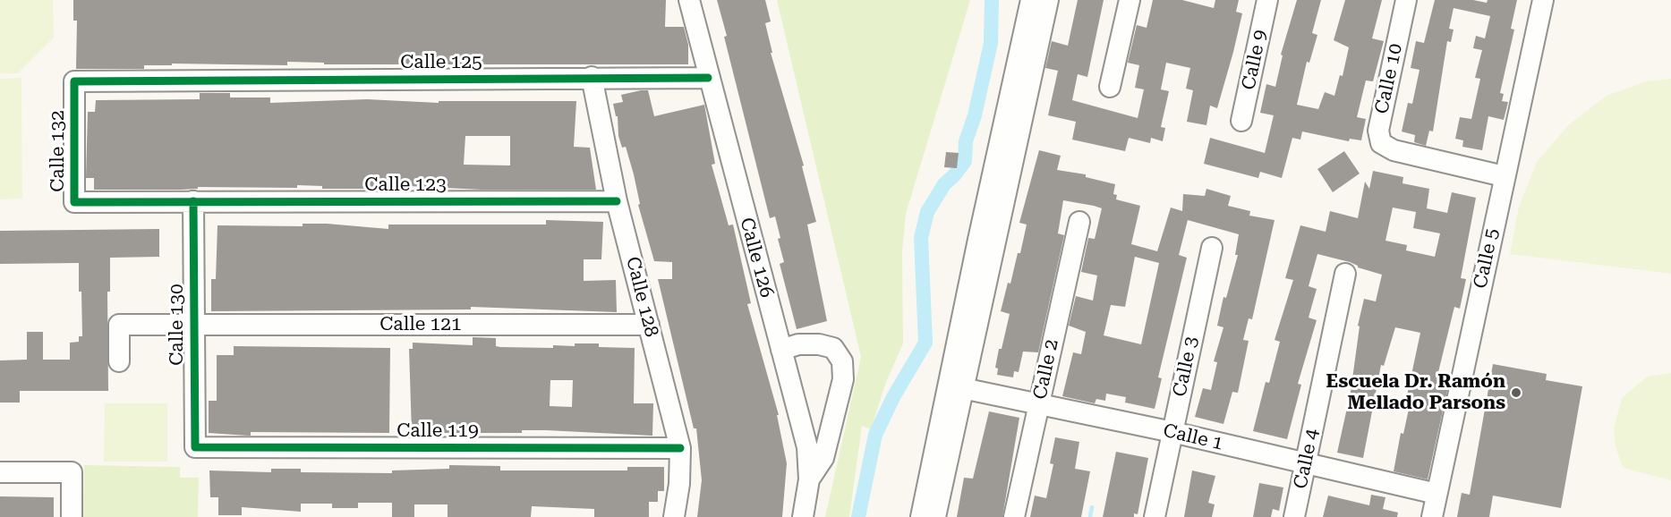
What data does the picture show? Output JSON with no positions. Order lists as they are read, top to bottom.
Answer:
{
  "streets": {
    "street": [
      "Calle 9",
      "Calle 125",
      "Calle 10",
      "Calle 132",
      "Calle 123",
      "Calle 126",
      "Calle 5",
      "Calle 128",
      "Calle 130",
      "Calle 121",
      "Calle 3",
      "Calle 2",
      "Calle 119",
      "Calle 1",
      "Calle 4"
    ]
  },
  "crossings": [
    ["Calle 125", "Calle 132"],
    ["Calle 125", "Calle 126"],
    ["Calle 125", "Calle 128"],
    ["Calle 10", "Calle 5"],
    ["Calle 132", "Calle 123"],
    ["Calle 132", "Calle 130"],
    ["Calle 123", "Calle 128"],
    ["Calle 123", "Calle 130"],
    ["Calle 5", "Calle 1"],
    ["Calle 128", "Calle 121"],
    ["Calle 128", "Calle 119"],
    ["Calle 130", "Calle 121"],
    ["Calle 130", "Calle 119"],
    ["Calle 3", "Calle 1"],
    ["Calle 2", "Calle 1"],
    ["Calle 1", "Calle 4"]
  ],
  "places": ["Escuela Dr. Ramón Mellado Parsons"]
}
